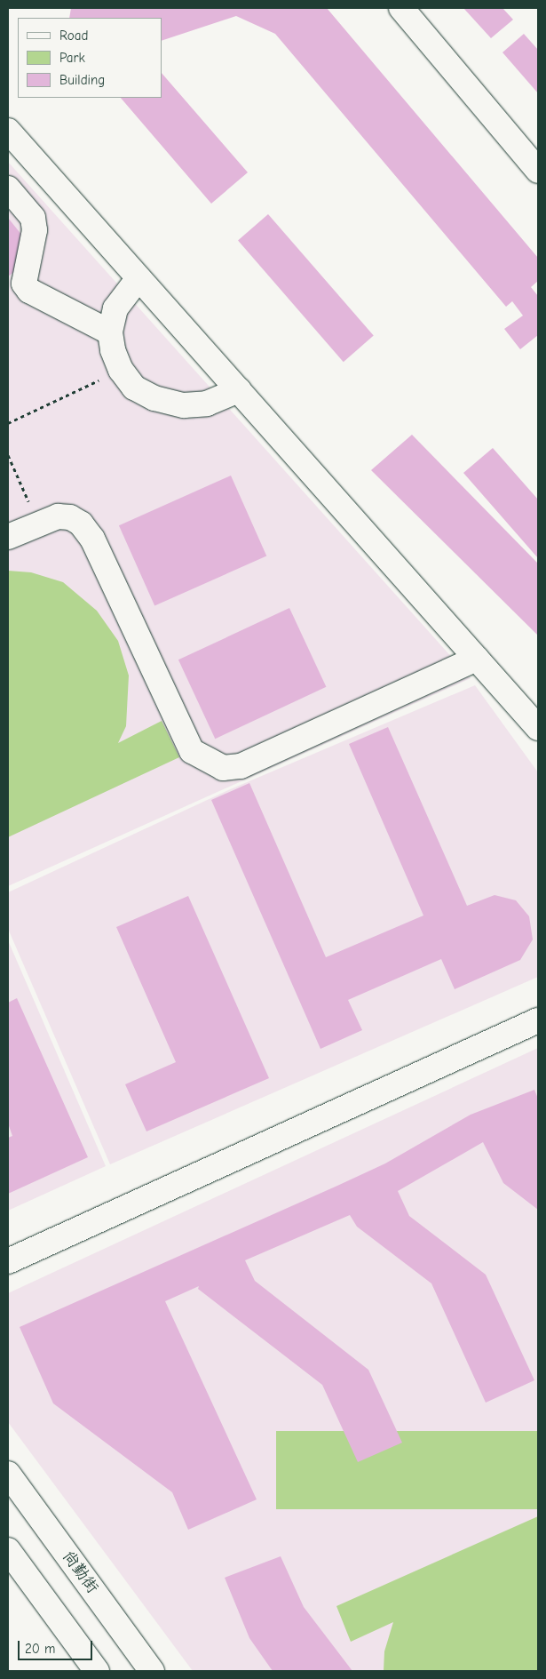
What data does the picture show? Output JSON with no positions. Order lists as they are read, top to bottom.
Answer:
{
  "streets": {
    "street": ["尚勤街"]
  },
  "legend": ["Road", "Park", "Building"],
  "scale_bar": "20 m"
}
